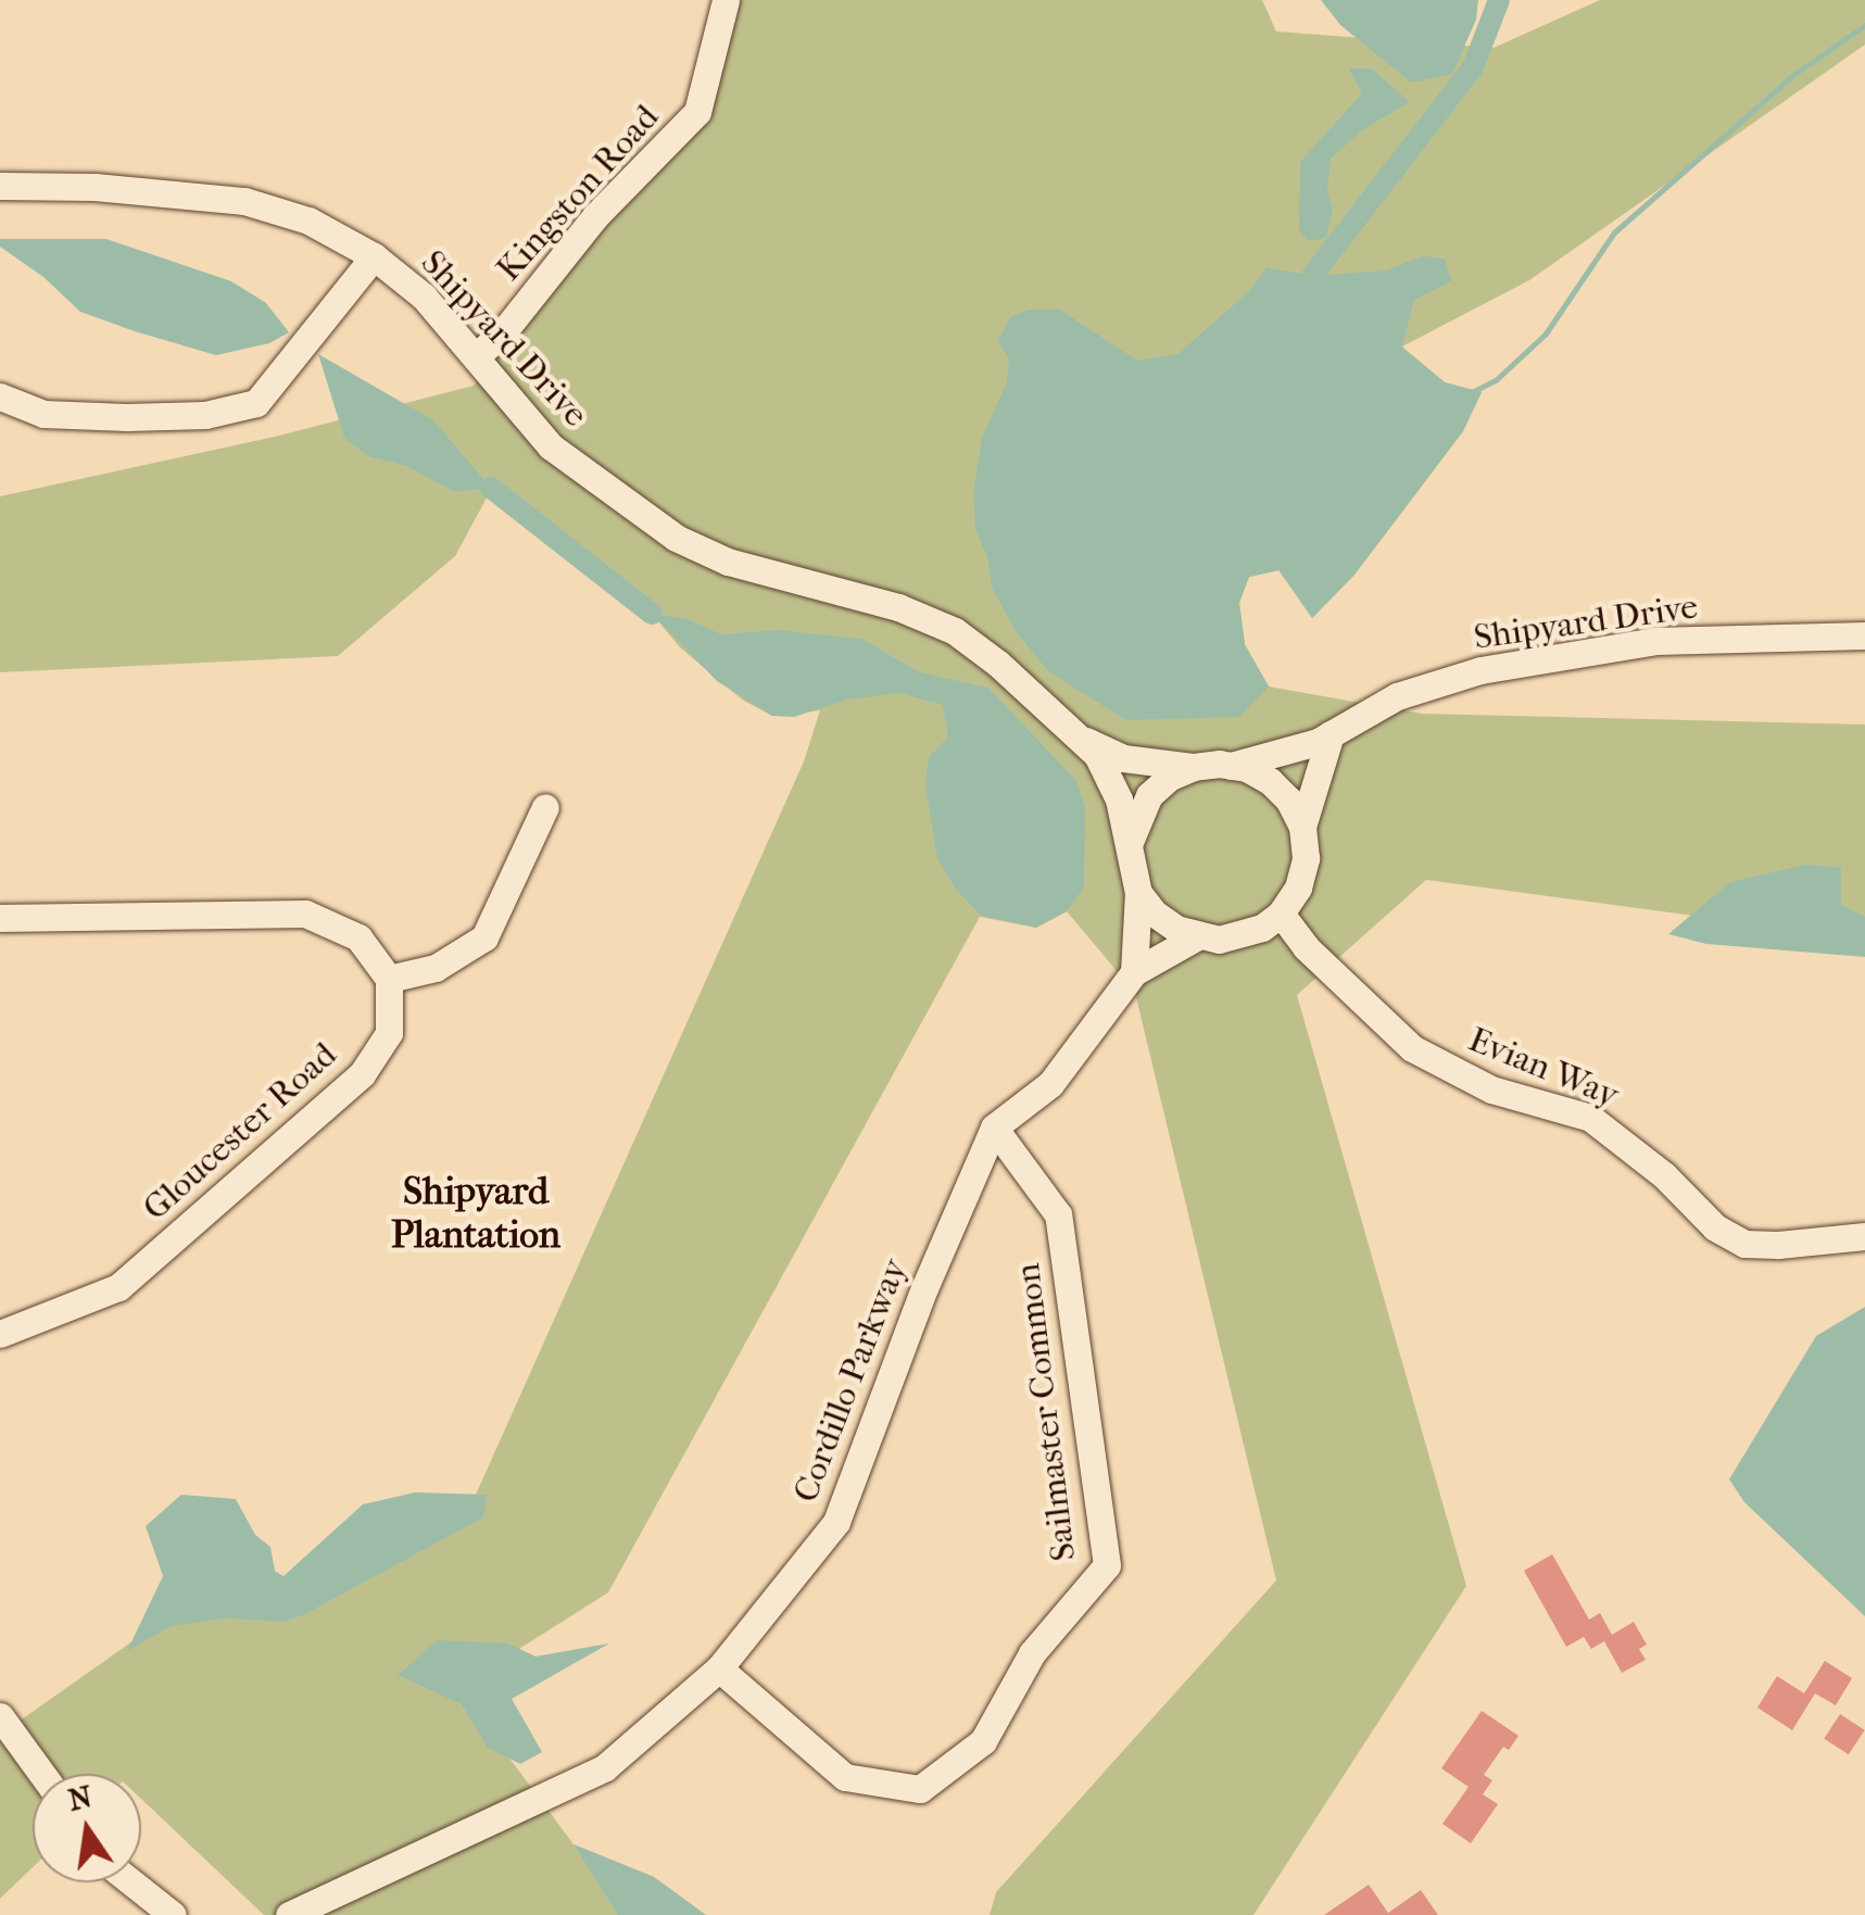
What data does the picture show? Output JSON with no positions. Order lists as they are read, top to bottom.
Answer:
{
  "streets": {
    "street": [
      "Kingston Road",
      "Shipyard Drive",
      "Evian Way",
      "Gloucester Road",
      "Cordillo Parkway",
      "Sailmaster Common"
    ]
  },
  "crossings": [
    ["Kingston Road", "Shipyard Drive"],
    ["Shipyard Drive", "Evian Way"],
    ["Shipyard Drive", "Cordillo Parkway"],
    ["Evian Way", "Cordillo Parkway"],
    ["Cordillo Parkway", "Sailmaster Common"]
  ],
  "districts": ["Shipyard Plantation"],
  "north": "top"
}
